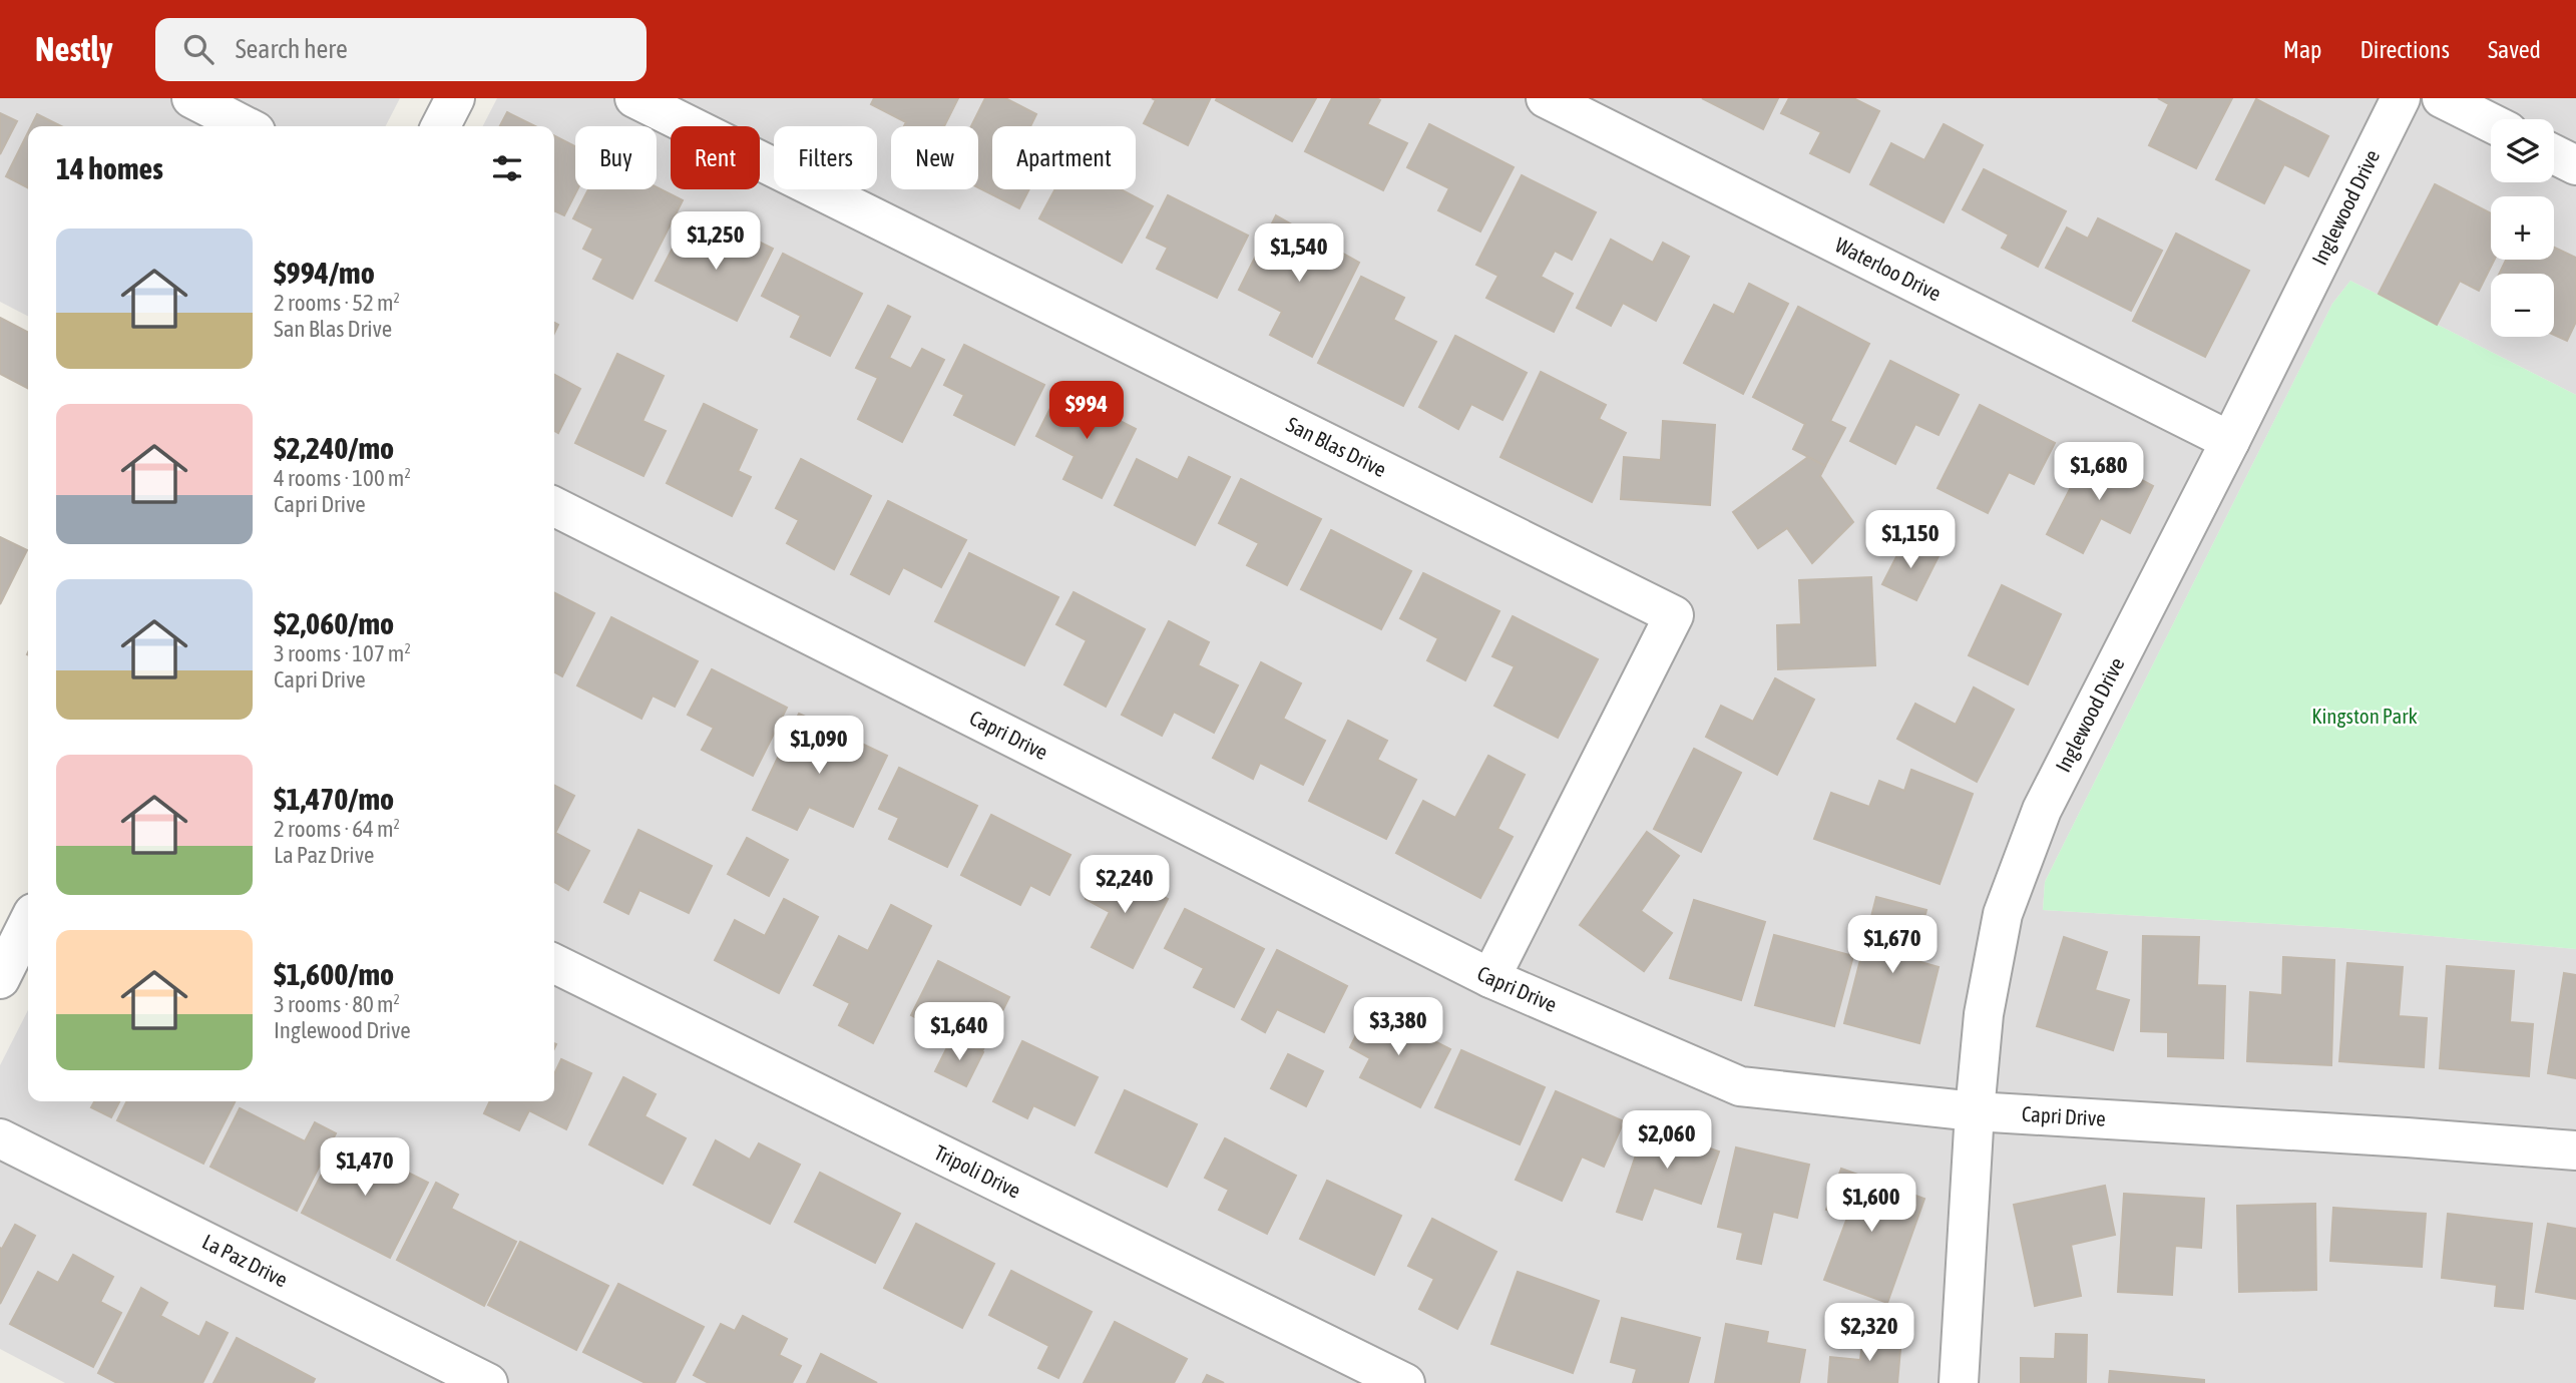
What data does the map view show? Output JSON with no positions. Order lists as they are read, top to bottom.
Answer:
{
  "streets": {
    "street": [
      "Inglewood Drive",
      "Waterloo Drive",
      "San Blas Drive",
      "Capri Drive",
      "Tripoli Drive",
      "La Paz Drive"
    ]
  },
  "crossings": [
    ["Inglewood Drive", "Waterloo Drive"],
    ["Inglewood Drive", "Capri Drive"],
    ["San Blas Drive", "Capri Drive"]
  ],
  "parks": ["Kingston Park"],
  "page": {
    "header": "Nestly",
    "search": "Search here",
    "nav": ["Map", "Directions", "Saved"],
    "map_buttons": ["+", "−"],
    "chip": [
      "Buy",
      "Rent",
      "Filters",
      "New",
      "Apartment"
    ],
    "heading": "14 homes",
    "list": [
      {
        "name": "$994/mo",
        "note": "2 rooms · 52 m² · San Blas Drive"
      },
      {
        "name": "$2,240/mo",
        "note": "4 rooms · 100 m² · Capri Drive"
      },
      {
        "name": "$2,060/mo",
        "note": "3 rooms · 107 m² · Capri Drive"
      },
      {
        "name": "$1,470/mo",
        "note": "2 rooms · 64 m² · La Paz Drive"
      },
      {
        "name": "$1,600/mo",
        "note": "3 rooms · 80 m² · Inglewood Drive"
      }
    ],
    "price": [
      "$1,250",
      "$1,540",
      "$994",
      "$1,680",
      "$1,150",
      "$1,090",
      "$2,240",
      "$1,670",
      "$3,380",
      "$1,640",
      "$2,060",
      "$1,470",
      "$1,600",
      "$2,320"
    ]
  }
}
